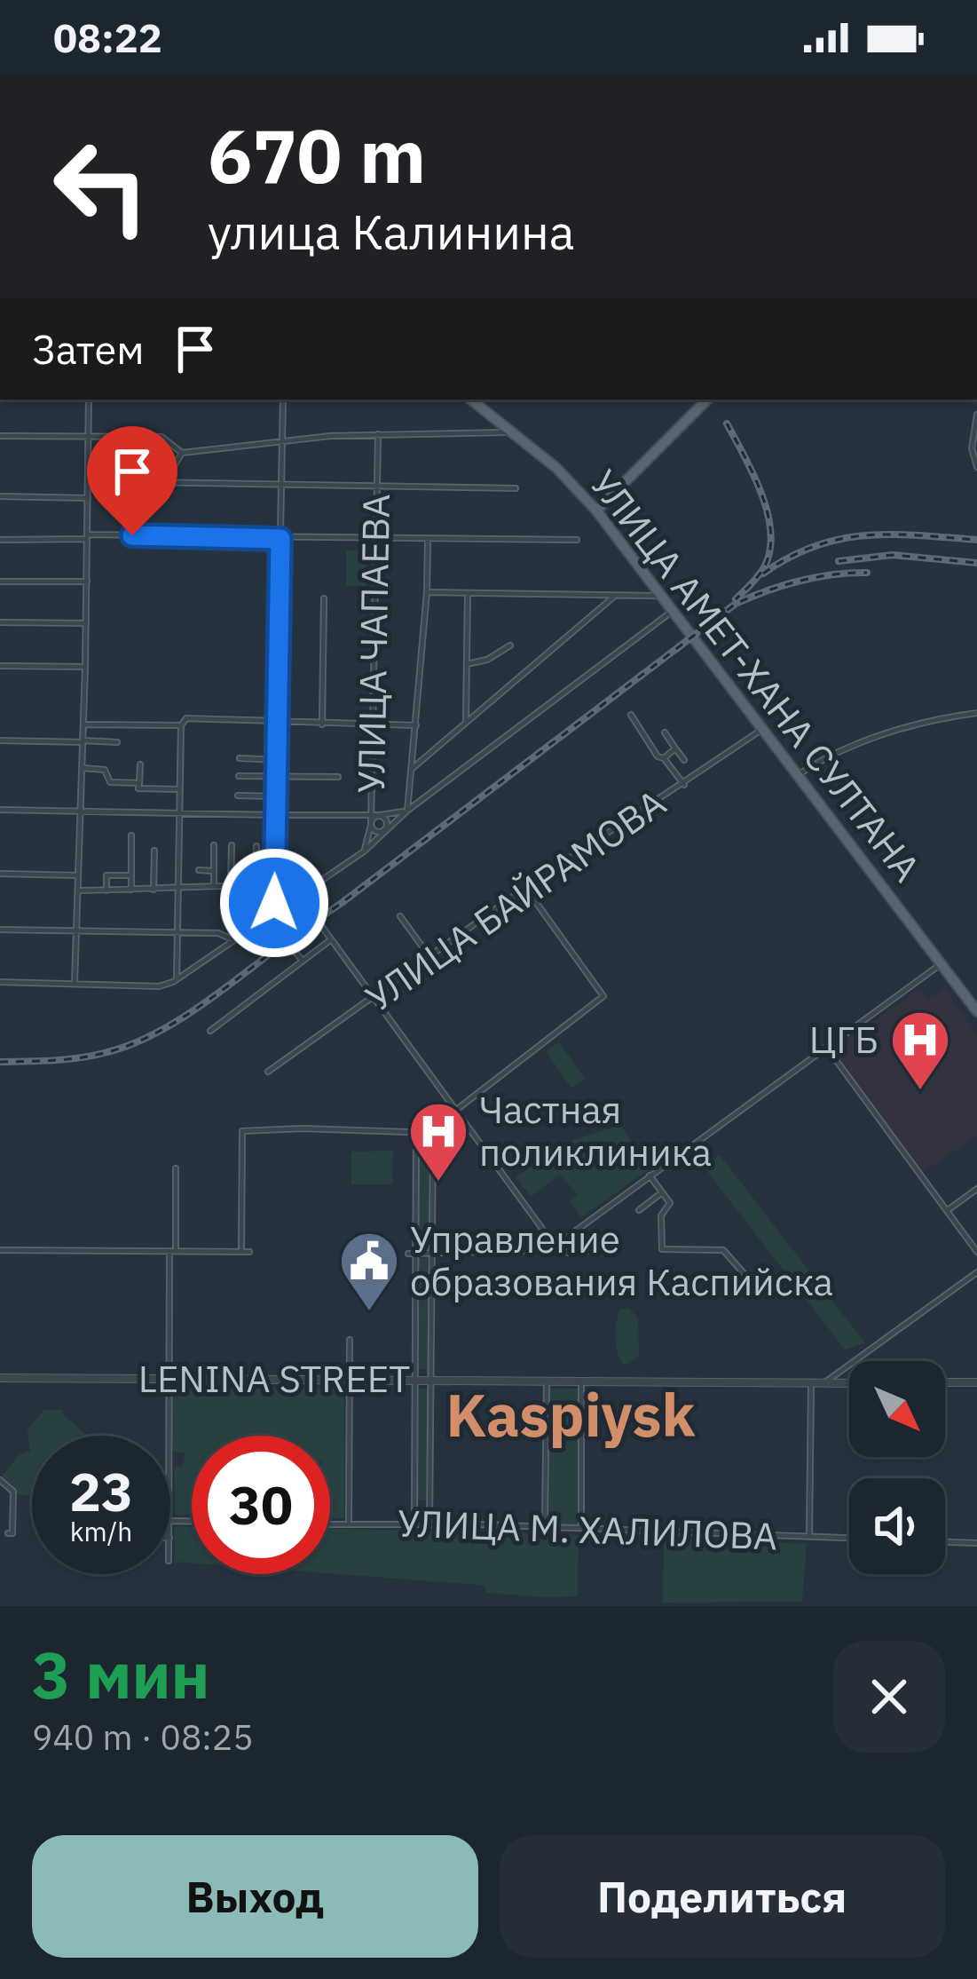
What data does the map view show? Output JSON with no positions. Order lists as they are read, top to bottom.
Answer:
{
  "streets": {
    "main road": ["УЛИЦА АМЕТ-ХАНА СУЛТАНА"],
    "street": [
      "УЛИЦА ЧАПАЕВА",
      "УЛИЦА БАЙРАМОВА",
      "LENINA STREET",
      "УЛИЦА М. ХАЛИЛОВА"
    ]
  },
  "crossings": [
    ["УЛИЦА АМЕТ-ХАНА СУЛТАНА", "УЛИЦА БАЙРАМОВА"]
  ],
  "districts": ["Kaspiysk"],
  "places": {
    "hospital": ["ЦГБ", "Частная поликлиника"],
    "public building": ["Управление образования Каспийска"]
  },
  "north": "bottom right",
  "page": {
    "status": "08:22",
    "turn": ["670 m", "улица Калинина"],
    "then": "Затем",
    "speed": "23 km/h",
    "limit": "30",
    "heading": ["3 мин", "940 m · 08:25"],
    "buttons": ["Выход", "Поделиться"]
  }
}
